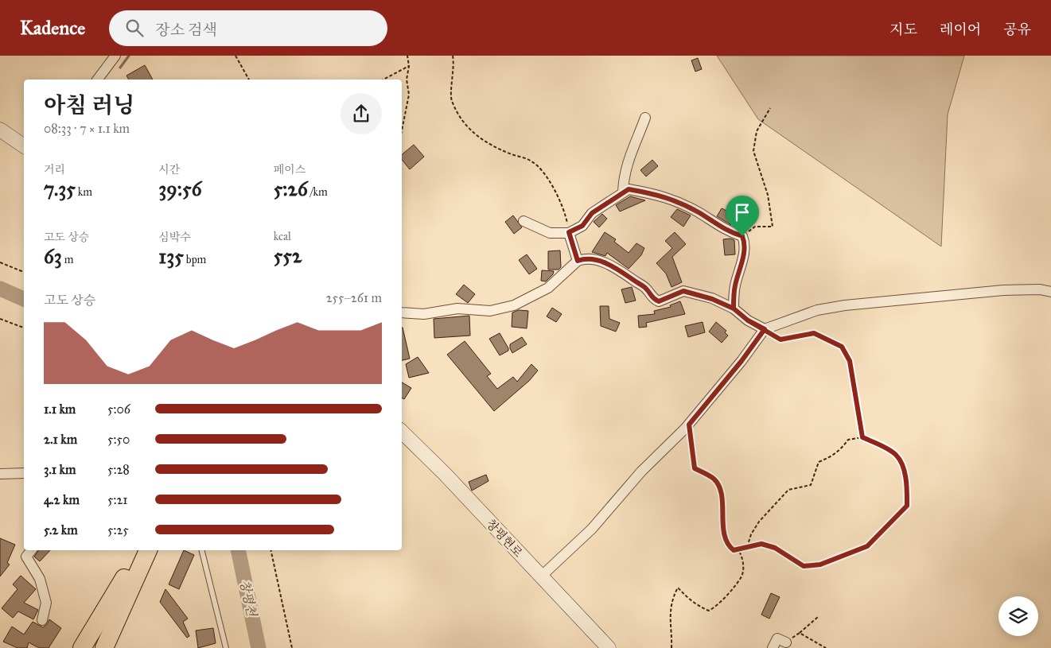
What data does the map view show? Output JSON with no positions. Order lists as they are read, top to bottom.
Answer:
{
  "streets": {
    "main road": ["창평현로"]
  },
  "water": ["창평천"],
  "page": {
    "header": "Kadence",
    "search": "장소 검색",
    "nav": ["지도", "레이어", "공유"],
    "heading": ["아침 러닝", "08:33 · 7 × 1.1 km"],
    "stats": [
      ["거리", "7.35 km"],
      ["시간", "39:56"],
      ["페이스", "5:26 /km"],
      ["고도 상승", "63 m"],
      ["심박수", "135 bpm"],
      ["kcal", "552"]
    ],
    "chart": ["고도 상승", "255–261 m"],
    "list": [
      {
        "name": "1.1 km",
        "note": "5:06"
      },
      {
        "name": "2.1 km",
        "note": "5:50"
      },
      {
        "name": "3.1 km",
        "note": "5:28"
      },
      {
        "name": "4.2 km",
        "note": "5:21"
      },
      {
        "name": "5.2 km",
        "note": "5:25"
      }
    ]
  }
}
